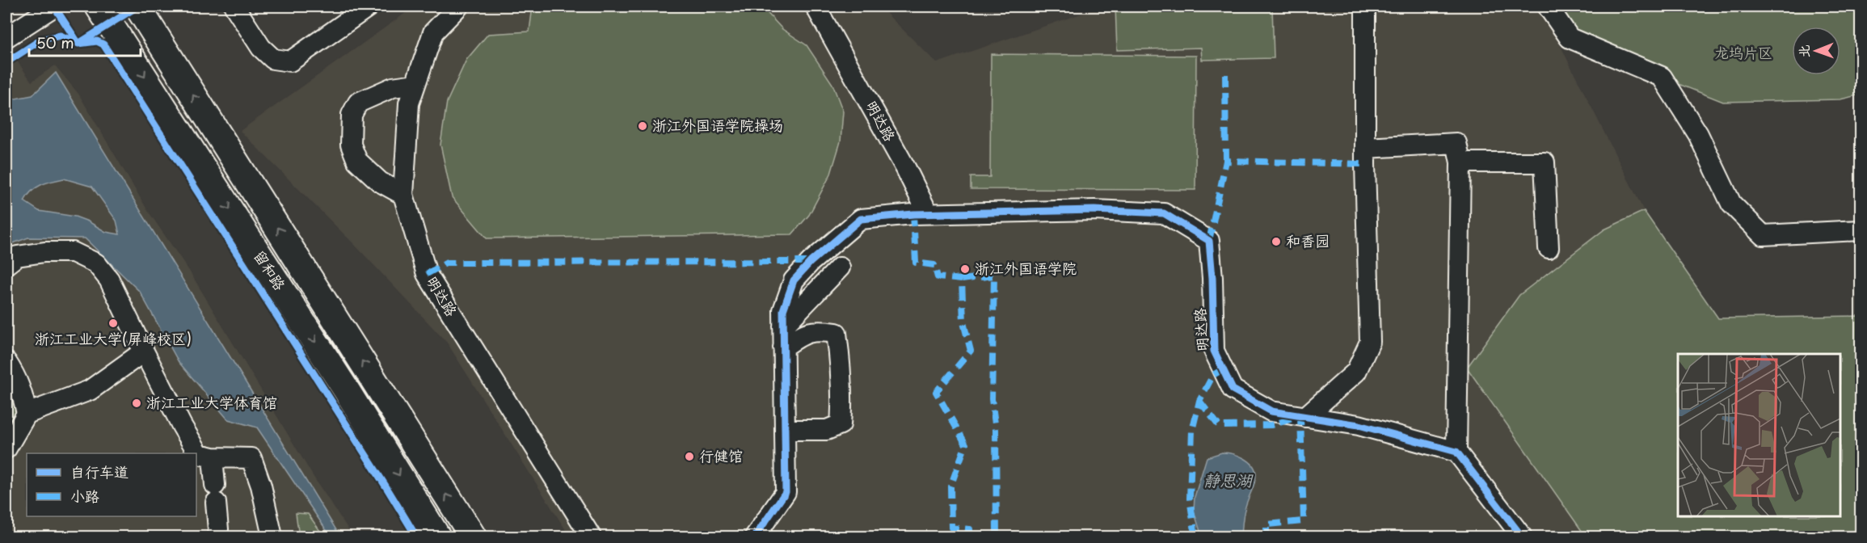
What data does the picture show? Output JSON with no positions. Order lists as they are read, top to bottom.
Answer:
{
  "streets": {
    "main road": ["留和路"],
    "street": ["明达路"]
  },
  "water": ["静思湖"],
  "parks": ["龙坞片区"],
  "places": [
    "浙江外国语学院操场",
    "和香园",
    "浙江外国语学院",
    "浙江工业大学(屏峰校区)",
    "浙江工业大学体育馆",
    "行健馆"
  ],
  "legend": ["自行车道", "小路"],
  "scale_bar": "50 m",
  "north": "left"
}
